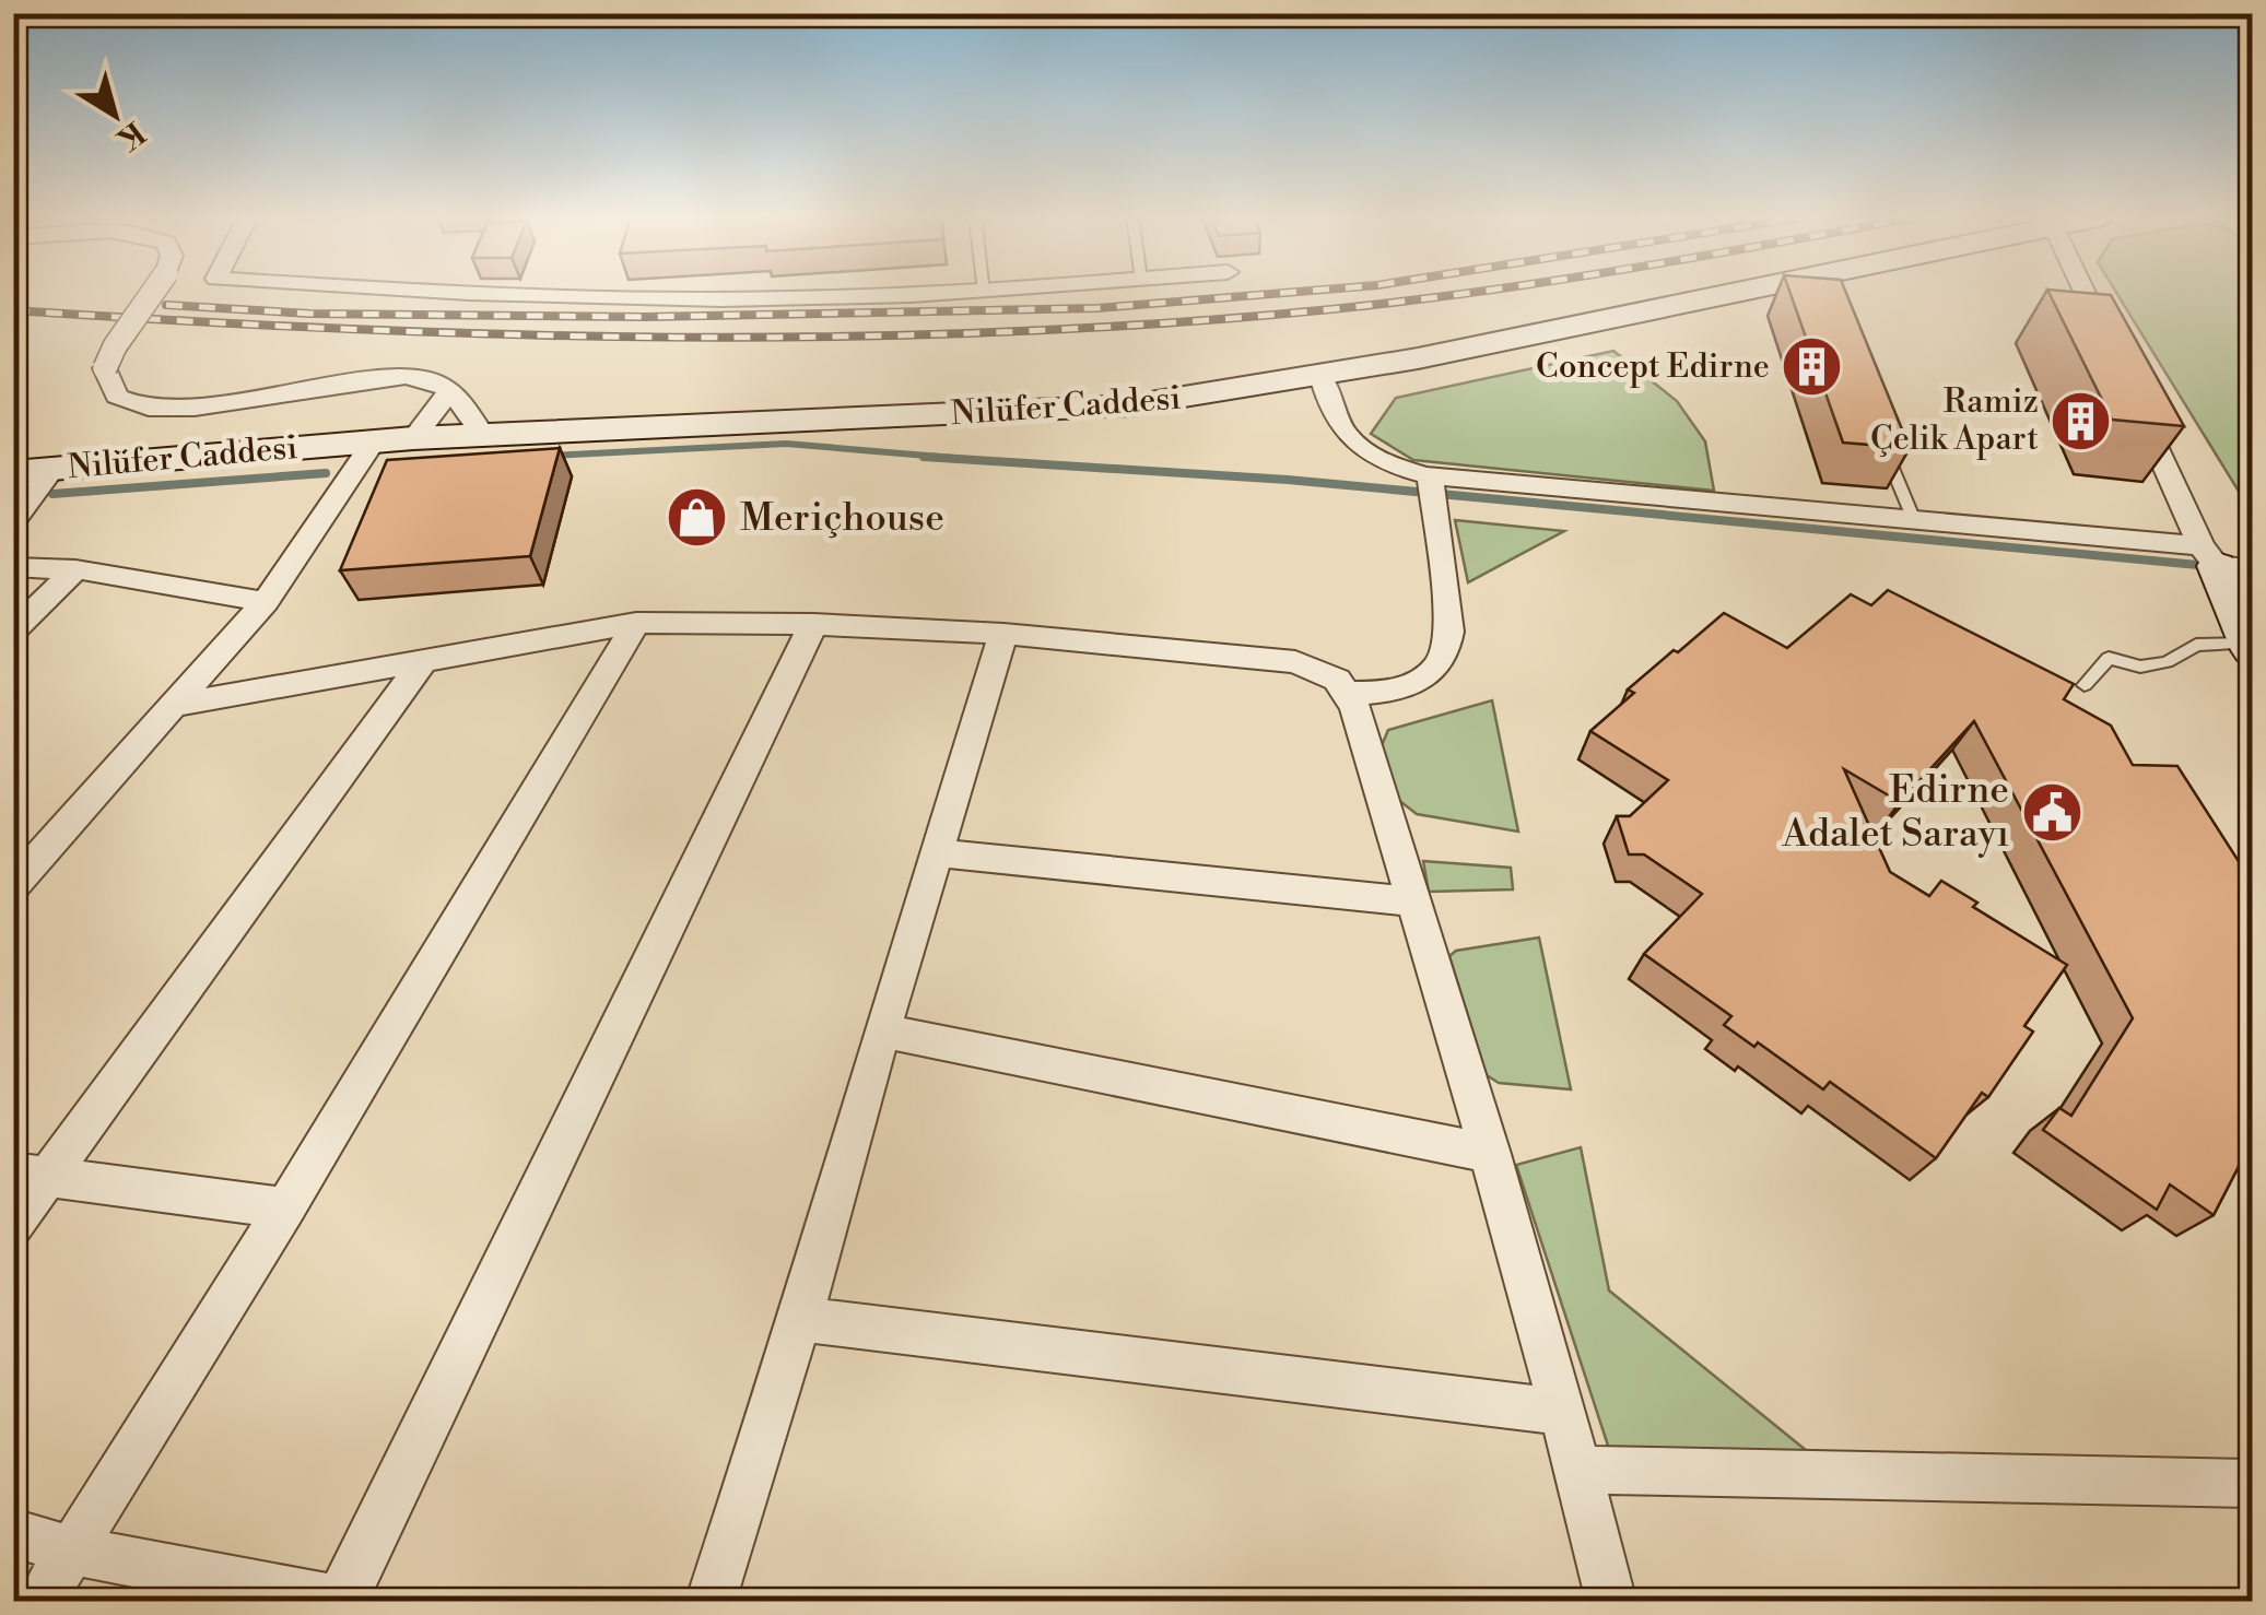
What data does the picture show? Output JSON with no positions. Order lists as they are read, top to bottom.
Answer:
{
  "streets": {
    "main road": ["Nilüfer Caddesi"]
  },
  "places": {
    "building": ["Concept Edirne", "Ramiz Çelik Apart"],
    "shop": ["Meriçhouse"],
    "public building": ["Edirne Adalet Sarayı"]
  },
  "north": "bottom right"
}
